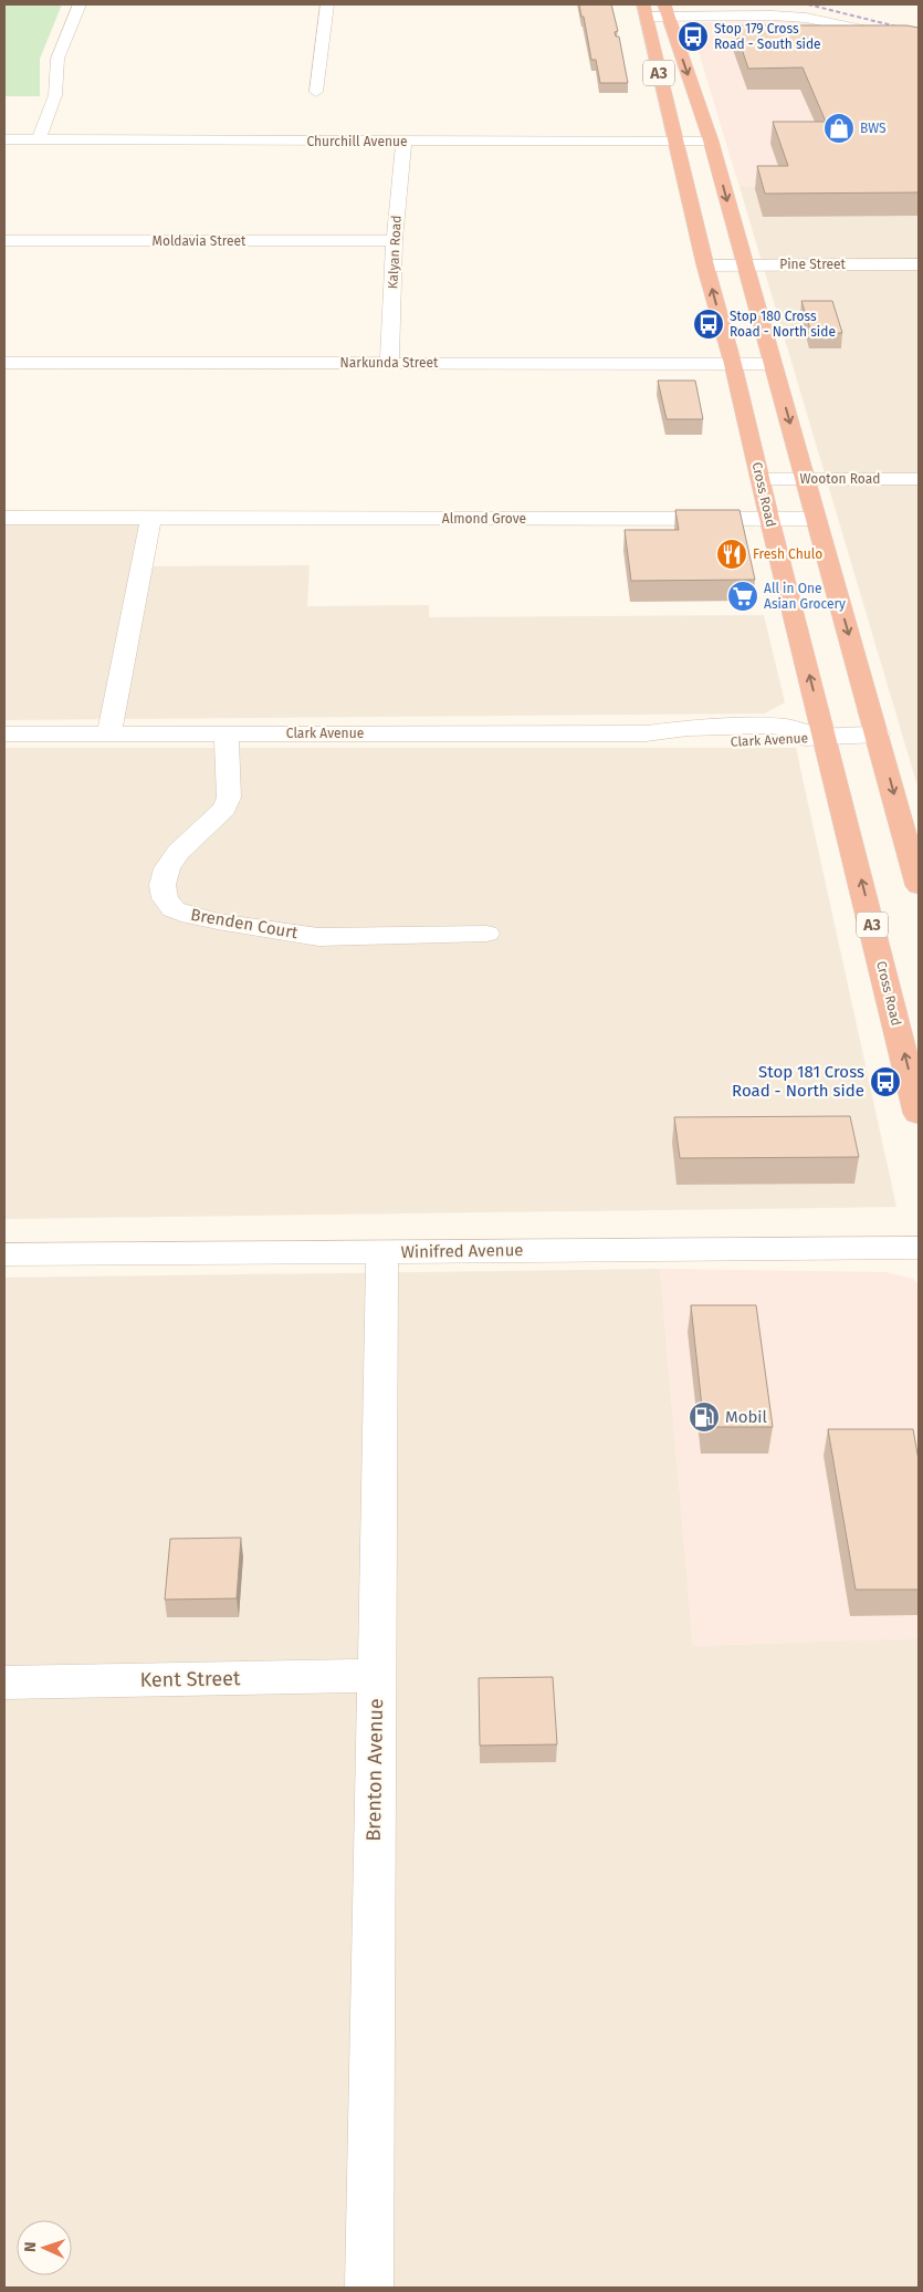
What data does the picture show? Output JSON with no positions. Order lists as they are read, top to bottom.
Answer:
{
  "streets": {
    "highway": ["A3", "Cross Road"],
    "street": [
      "Churchill Avenue",
      "Moldavia Street",
      "Kalyan Road",
      "Pine Street",
      "Narkunda Street",
      "Wooton Road",
      "Almond Grove",
      "Clark Avenue",
      "Brenden Court",
      "Winifred Avenue",
      "Kent Street",
      "Brenton Avenue"
    ]
  },
  "crossings": [
    ["A3", "Churchill Avenue"],
    ["A3", "Pine Street"],
    ["A3", "Narkunda Street"],
    ["A3", "Wooton Road"],
    ["A3", "Almond Grove"],
    ["A3", "Clark Avenue"],
    ["Churchill Avenue", "Kalyan Road"],
    ["Churchill Avenue", "Cross Road"],
    ["Moldavia Street", "Kalyan Road"],
    ["Kalyan Road", "Narkunda Street"],
    ["Pine Street", "Cross Road"],
    ["Narkunda Street", "Cross Road"],
    ["Wooton Road", "Cross Road"],
    ["Cross Road", "Almond Grove"],
    ["Cross Road", "Clark Avenue"],
    ["Clark Avenue", "Brenden Court"],
    ["Winifred Avenue", "Brenton Avenue"],
    ["Kent Street", "Brenton Avenue"]
  ],
  "places": {
    "bus stop": ["Stop 179 Cross Road - South side", "Stop 180 Cross Road - North side", "Stop 181 Cross Road - North side"],
    "shop": ["BWS"],
    "restaurant": ["Fresh Chulo"],
    "supermarket": ["All in One Asian Grocery"],
    "fuel station": ["Mobil"]
  },
  "north": "left"
}
